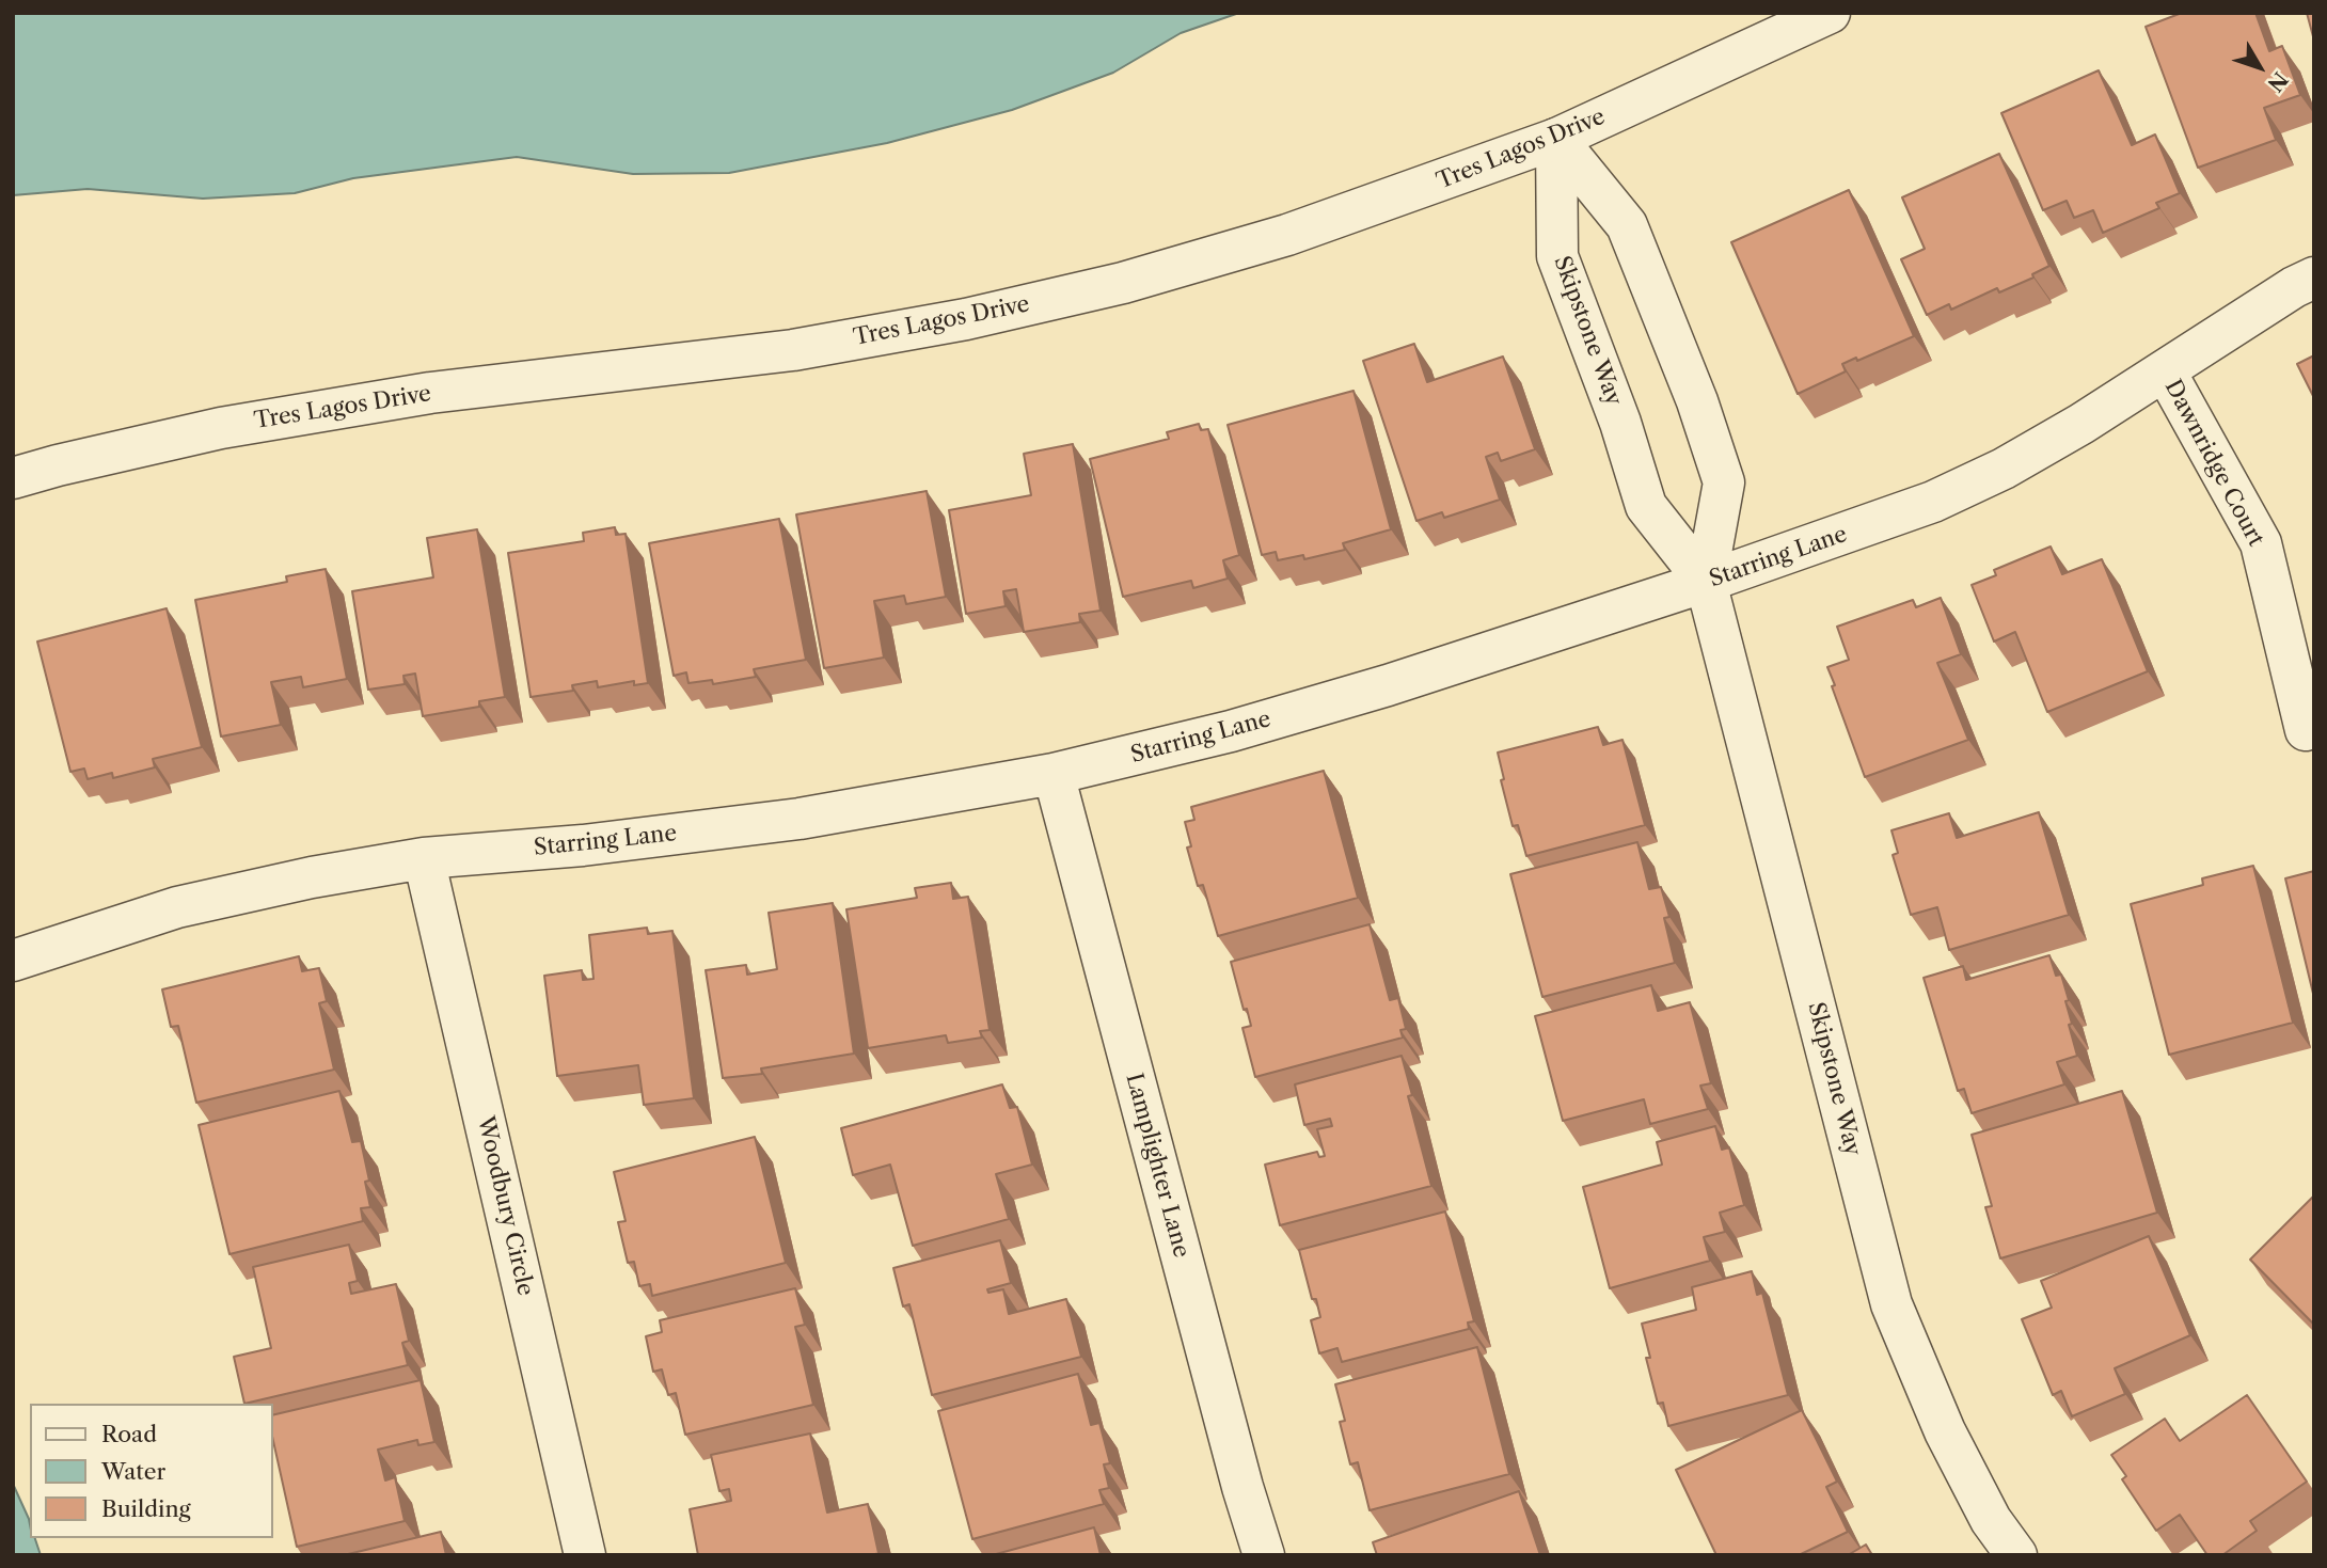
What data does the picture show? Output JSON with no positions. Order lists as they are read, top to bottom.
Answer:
{
  "streets": {
    "street": [
      "Tres Lagos Drive",
      "Skipstone Way",
      "Dawnridge Court",
      "Starring Lane",
      "Lamplighter Lane",
      "Woodbury Circle"
    ]
  },
  "crossings": [
    ["Tres Lagos Drive", "Skipstone Way"],
    ["Skipstone Way", "Starring Lane"],
    ["Dawnridge Court", "Starring Lane"],
    ["Starring Lane", "Lamplighter Lane"],
    ["Starring Lane", "Woodbury Circle"]
  ],
  "legend": ["Road", "Water", "Building"],
  "north": "bottom right"
}
